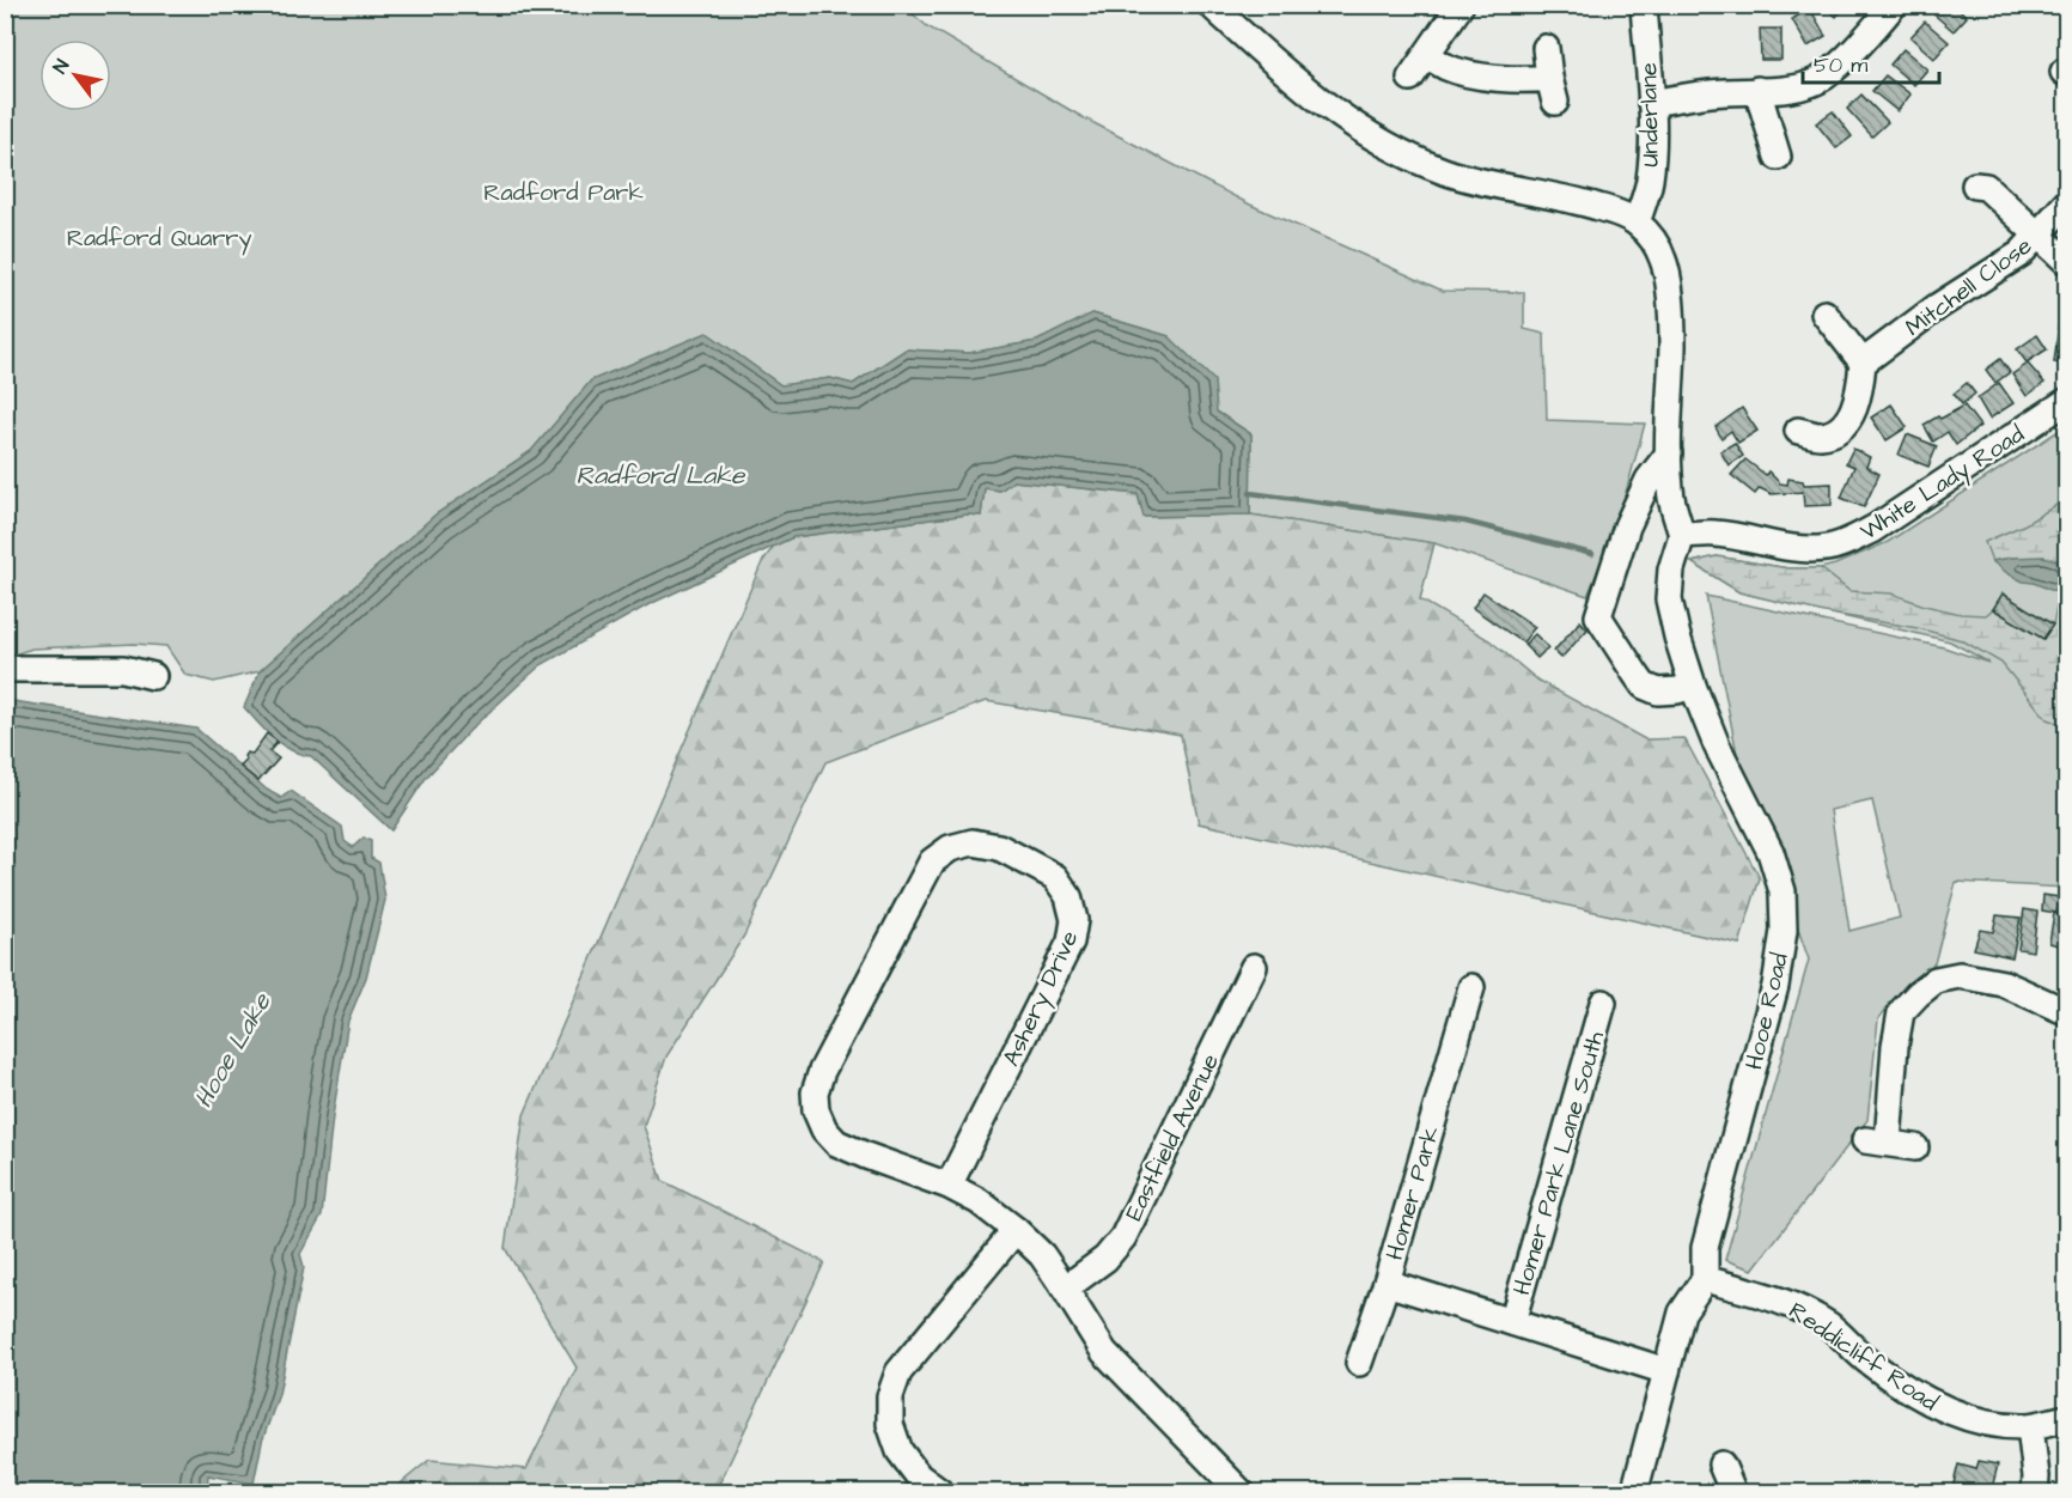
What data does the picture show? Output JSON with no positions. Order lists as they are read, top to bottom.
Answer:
{
  "streets": {
    "street": [
      "Underlane",
      "Mitchell Close",
      "White Lady Road",
      "Ashery Drive",
      "Hooe Road",
      "Eastfield Avenue",
      "Homer Park Lane South",
      "Homer Park",
      "Reddicliff Road"
    ]
  },
  "crossings": [
    ["White Lady Road", "Hooe Road"],
    ["Ashery Drive", "Eastfield Avenue"],
    ["Hooe Road", "Reddicliff Road"],
    ["Homer Park Lane South", "Homer Park"]
  ],
  "water": ["Radford Lake", "Hooe Lake"],
  "parks": ["Radford Park", "Radford Quarry"],
  "scale_bar": "50 m",
  "north": "top left"
}
